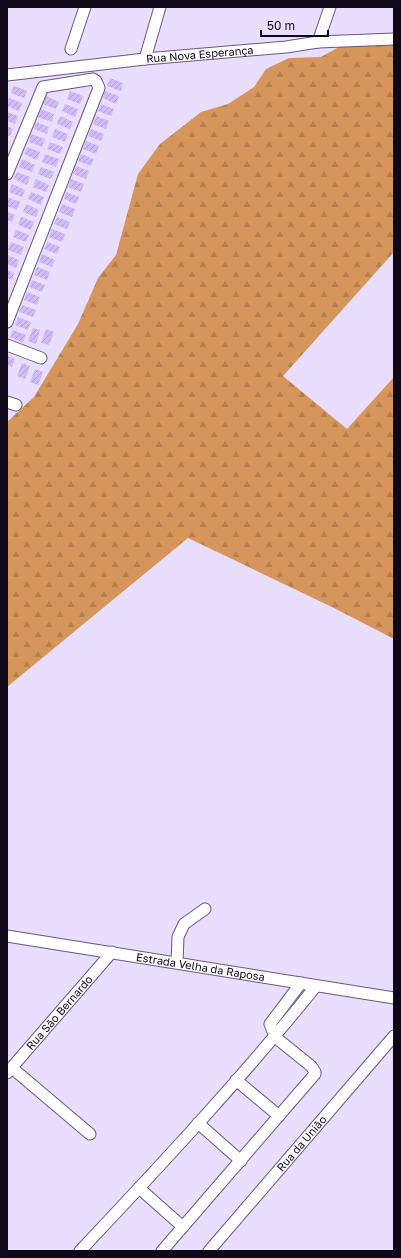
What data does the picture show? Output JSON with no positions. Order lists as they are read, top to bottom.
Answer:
{
  "streets": {
    "street": [
      "Rua Nova Esperança",
      "Estrada Velha da Raposa",
      "Rua São Bernardo",
      "Rua da União"
    ]
  },
  "crossings": [
    ["Estrada Velha da Raposa", "Rua São Bernardo"]
  ],
  "scale_bar": "50 m"
}
